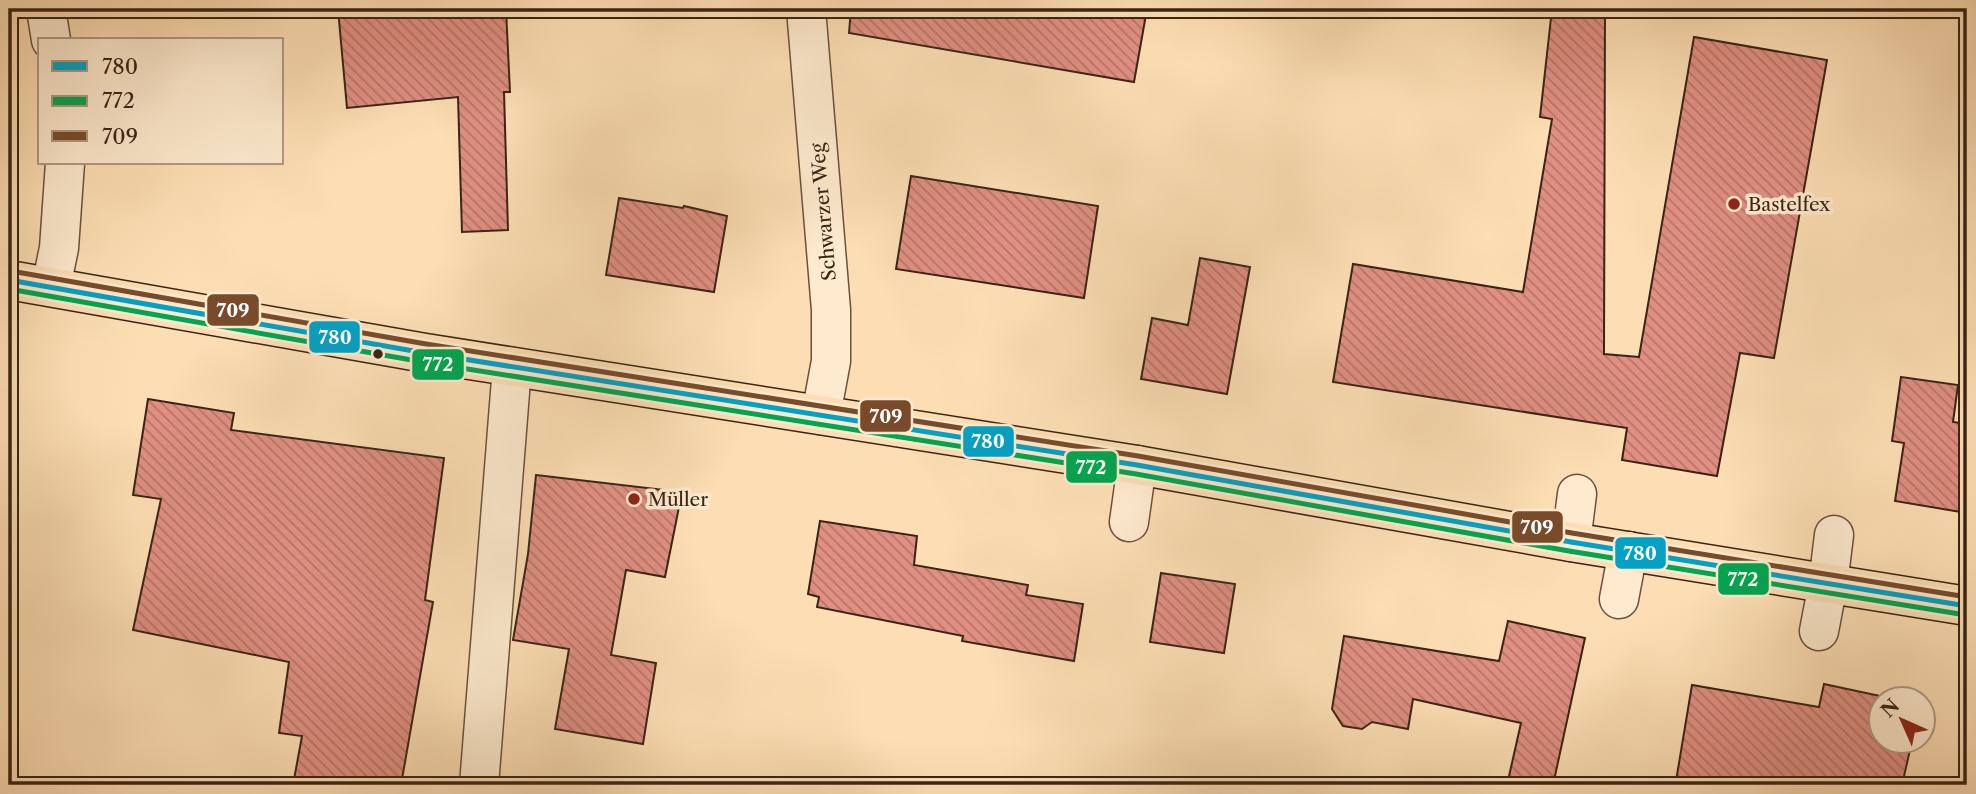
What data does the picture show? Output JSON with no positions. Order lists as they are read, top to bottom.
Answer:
{
  "streets": {
    "street": ["Schwarzer Weg"]
  },
  "places": ["Bastelfex", "Müller"],
  "lines": ["transit line 709", "transit line 780", "transit line 772"],
  "legend": ["780", "772", "709"],
  "north": "top left"
}
